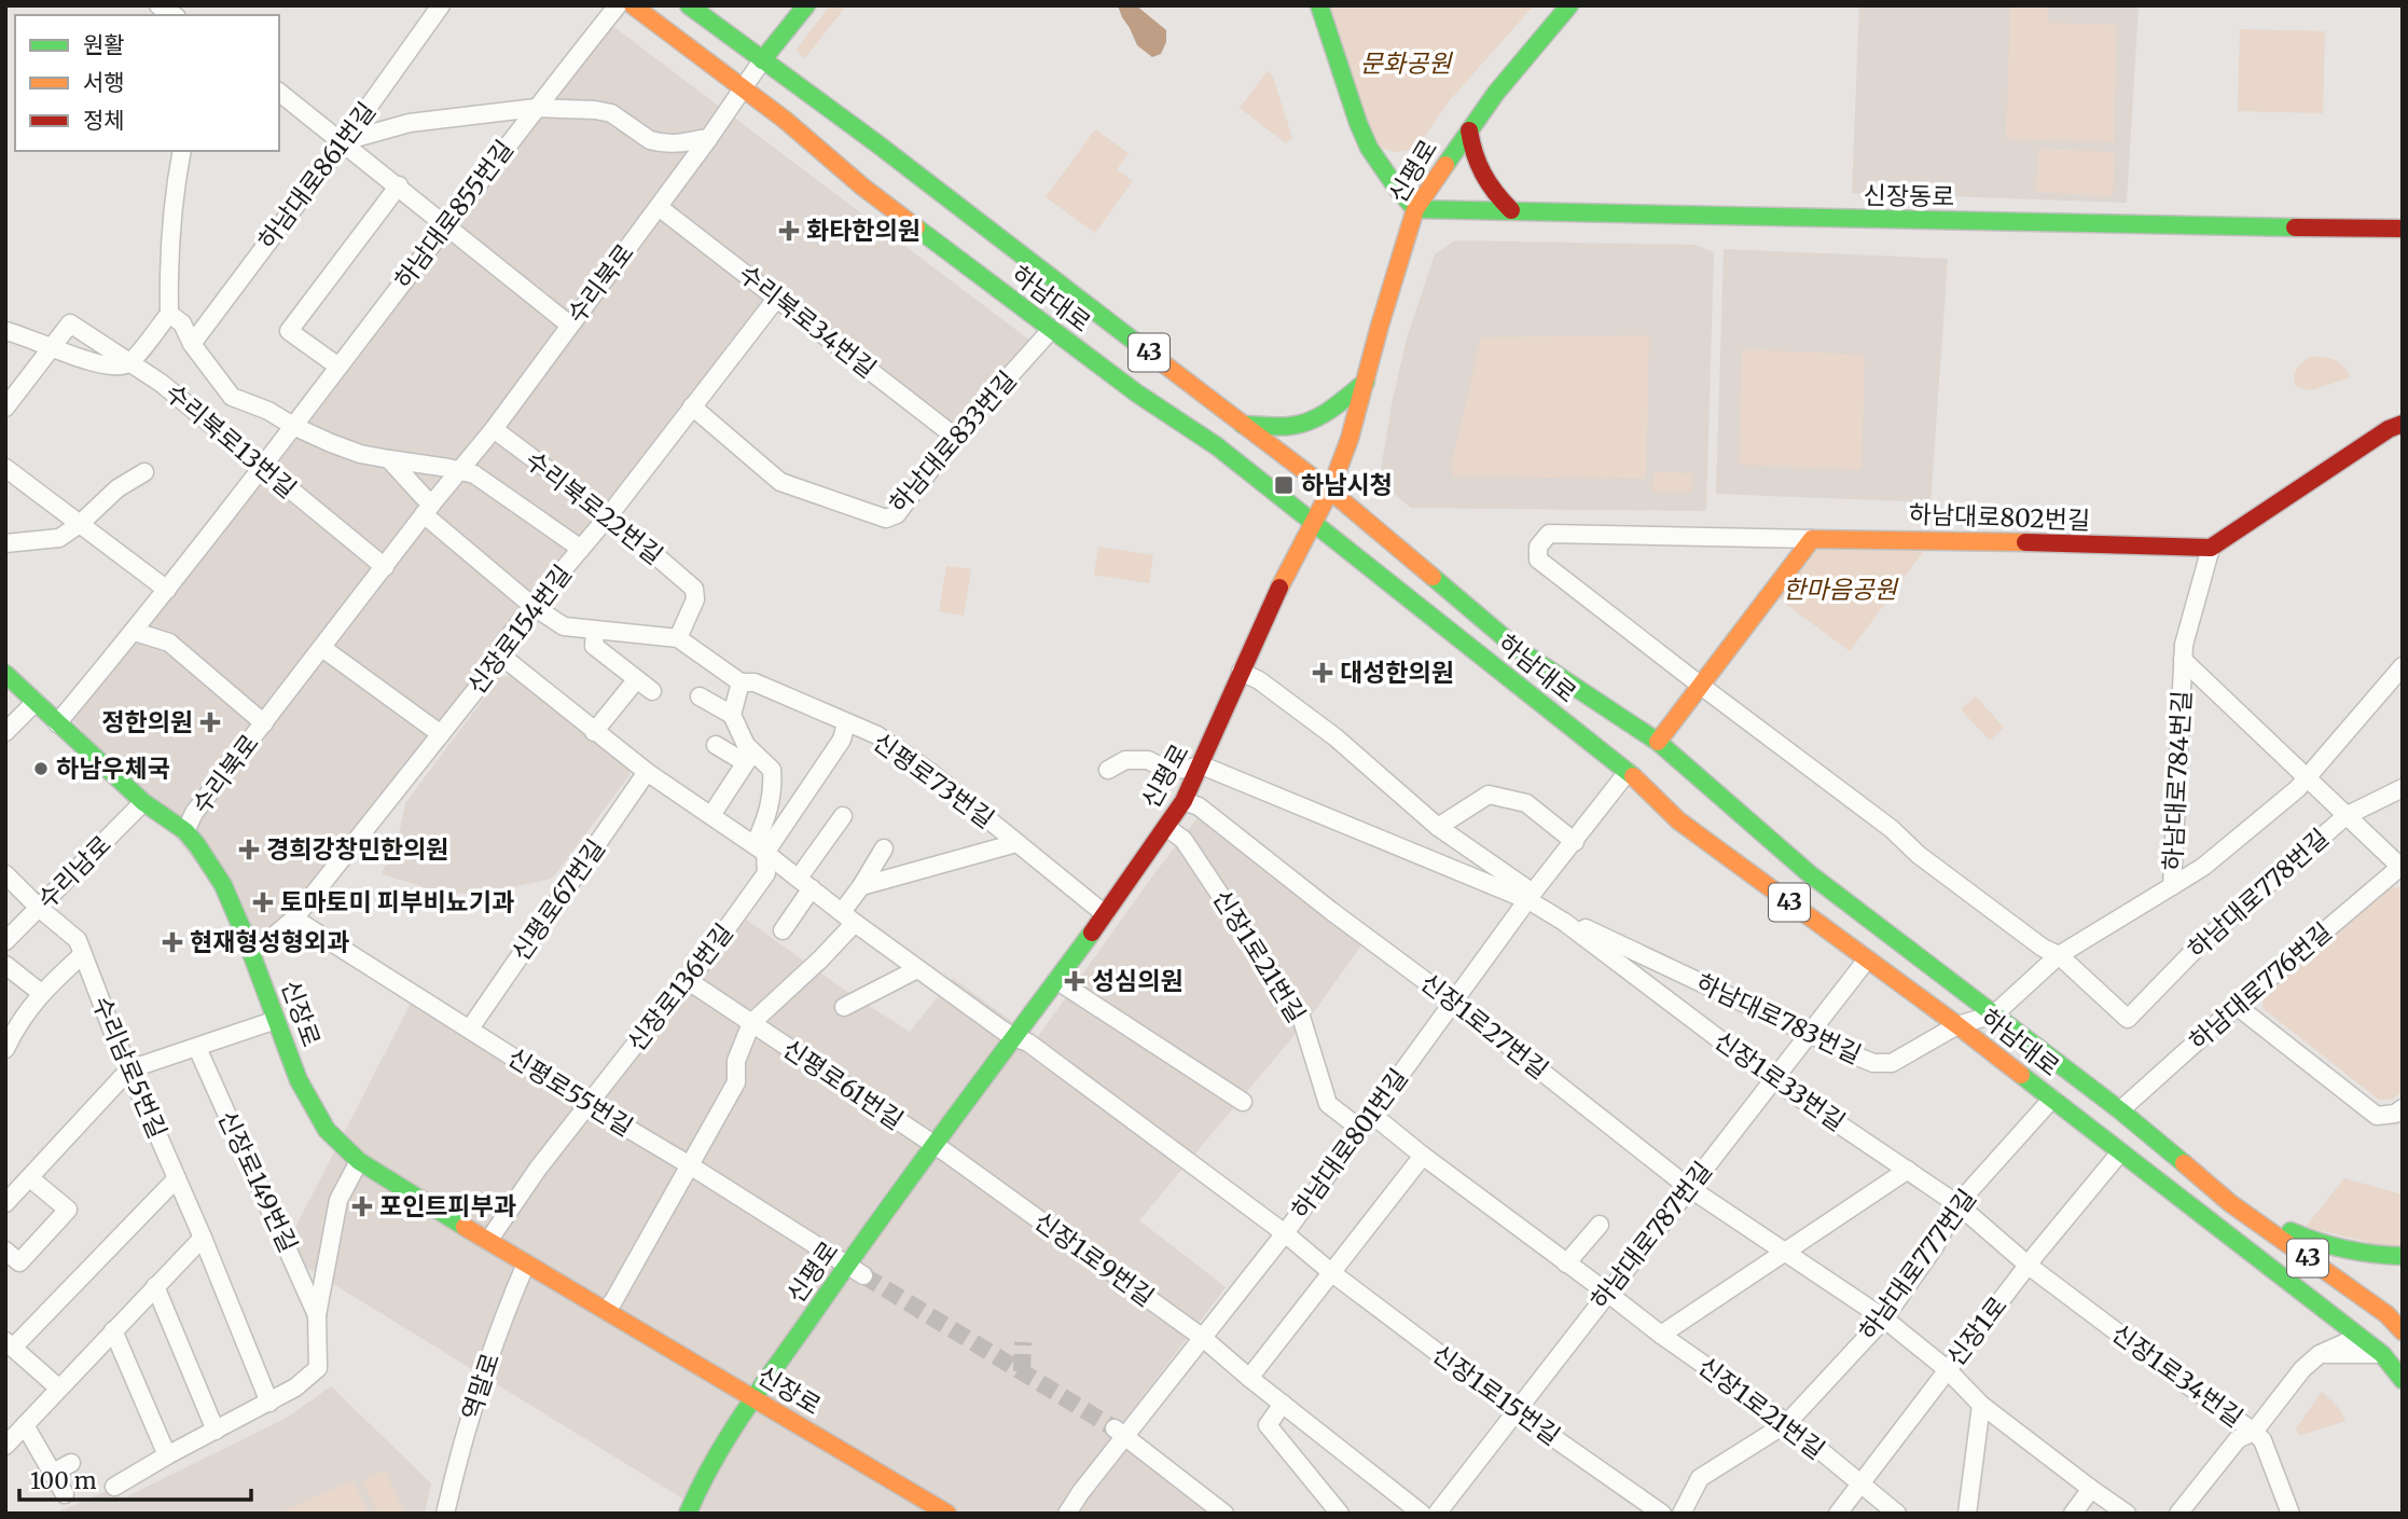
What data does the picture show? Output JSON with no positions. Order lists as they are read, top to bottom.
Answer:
{
  "streets": {
    "main road": [
      "신평로",
      "신장동로",
      "하남대로",
      "43",
      "하남대로802번길",
      "신장로"
    ],
    "street": [
      "하남대로861번길",
      "하남대로855번길",
      "수리북로",
      "수리북로34번길",
      "수리북로13번길",
      "하남대로833번길",
      "수리북로22번길",
      "신장로154번길",
      "신평로73번길",
      "하남대로784번길",
      "수리남로",
      "하남대로778번길",
      "신평로67번길",
      "신장1로21번길",
      "하남대로776번길",
      "신장로136번길",
      "하남대로783번길",
      "신장1로27번길",
      "수리남로5번길",
      "신장1로33번길",
      "신평로61번길",
      "신평로55번길",
      "하남대로801번길",
      "신장로149번길",
      "하남대로787번길",
      "신장1로9번길",
      "하남대로777번길",
      "신장1로",
      "신장1로34번길",
      "역말로",
      "신장1로15번길"
    ]
  },
  "crossings": [
    ["신평로", "신장동로"],
    ["신평로", "하남대로"],
    ["신평로", "신평로73번길"],
    ["신평로", "신장1로21번길"],
    ["신평로", "신장로"],
    ["신평로", "신장1로27번길"],
    ["신평로", "신장1로33번길"],
    ["신평로", "신평로61번길"],
    ["신평로", "신평로55번길"],
    ["신평로", "신장1로9번길"],
    ["신평로", "신장1로15번길"],
    ["하남대로855번길", "수리북로13번길"],
    ["하남대로855번길", "신장로"],
    ["수리북로", "하남대로"],
    ["수리북로", "수리북로34번길"],
    ["수리북로", "수리북로13번길"],
    ["수리북로", "수리북로22번길"],
    ["수리북로", "신장로"],
    ["하남대로", "하남대로833번길"],
    ["하남대로", "하남대로784번길"],
    ["하남대로", "하남대로776번길"],
    ["하남대로", "하남대로783번길"],
    ["하남대로", "하남대로801번길"],
    ["하남대로", "하남대로787번길"],
    ["하남대로", "하남대로777번길"],
    ["하남대로", "신장1로"],
    ["수리북로34번길", "하남대로833번길"],
    ["수리북로34번길", "신장로154번길"],
    ["하남대로833번길", "신장로154번길"],
    ["수리북로22번길", "신장로154번길"],
    ["수리북로22번길", "신평로73번길"],
    ["하남대로802번길", "하남대로784번길"],
    ["신장로154번길", "신장로"],
    ["신장로154번길", "신평로55번길"],
    ["신평로73번길", "신장로136번길"],
    ["하남대로784번길", "하남대로778번길"],
    ["하남대로784번길", "하남대로783번길"],
    ["수리남로", "신장로"],
    ["수리남로", "수리남로5번길"],
    ["신평로67번길", "신평로55번길"],
    ["신장1로21번길", "하남대로801번길"],
    ["신장1로21번길", "하남대로787번길"],
    ["신장1로21번길", "하남대로777번길"],
    ["신장1로21번길", "신장1로"],
    ["신장로136번길", "신장로"],
    ["신장로136번길", "신평로61번길"],
    ["신장로136번길", "신평로55번길"],
    ["신장로", "역말로"],
    ["하남대로783번길", "신장1로33번길"],
    ["하남대로783번길", "하남대로787번길"],
    ["신장1로27번길", "하남대로801번길"],
    ["신장1로27번길", "하남대로787번길"],
    ["신장1로27번길", "하남대로777번길"],
    ["신장1로27번길", "신장1로"],
    ["신장1로33번길", "하남대로801번길"],
    ["신장1로33번길", "하남대로787번길"],
    ["신장1로33번길", "하남대로777번길"],
    ["신장1로33번길", "신장1로"],
    ["신장1로33번길", "신장1로34번길"],
    ["신평로61번길", "신평로55번길"],
    ["신평로61번길", "신장1로9번길"],
    ["하남대로801번길", "신장1로9번길"],
    ["하남대로801번길", "신장1로15번길"],
    ["하남대로787번길", "신장1로15번길"],
    ["신장1로", "신장1로34번길"]
  ],
  "parks": ["문화공원", "한마음공원"],
  "places": {
    "health": [
      "화타한의원",
      "대성한의원",
      "정한의원",
      "경희강창민한의원",
      "토마토미 피부비뇨기과",
      "현재형성형외과",
      "성심의원",
      "포인트피부과"
    ],
    "transit": ["하남시청"],
    "other": ["하남우체국"]
  },
  "legend": ["원활", "서행", "정체"],
  "scale_bar": "100 m"
}
